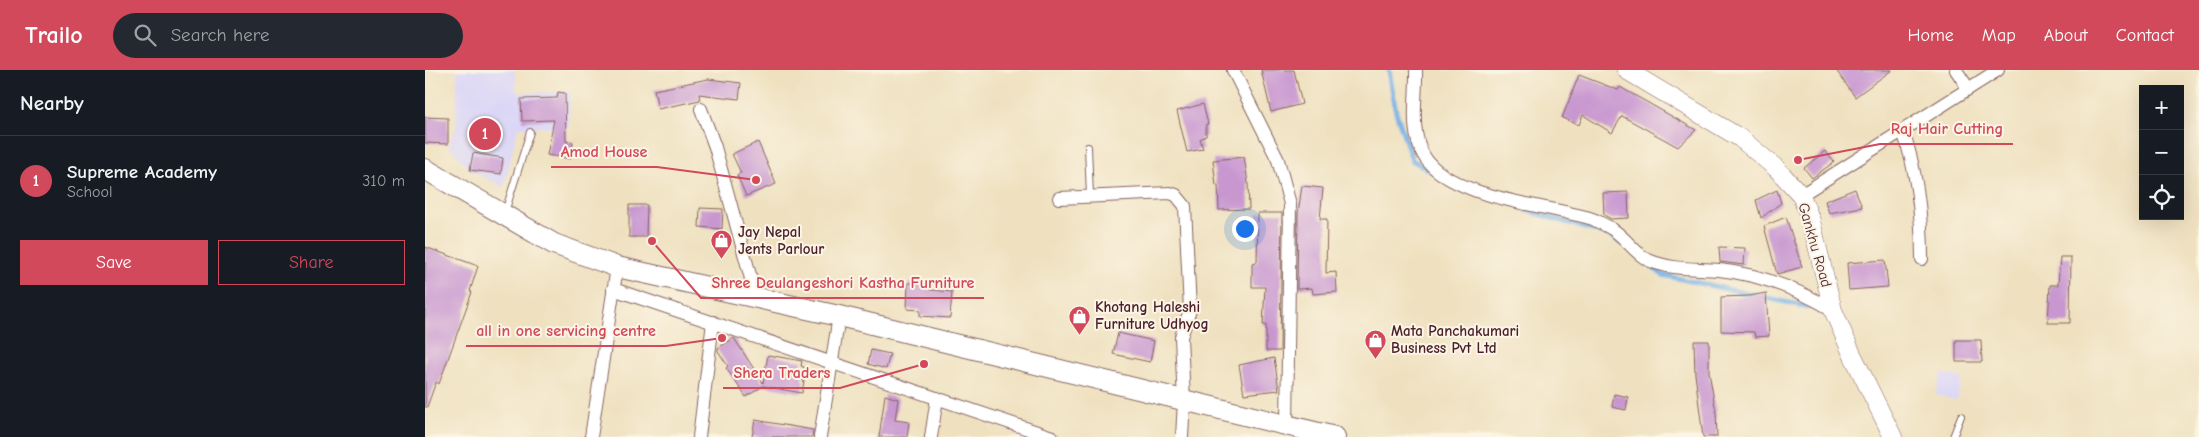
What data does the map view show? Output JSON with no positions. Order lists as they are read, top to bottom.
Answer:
{
  "streets": {
    "main road": ["Gankhu Road"]
  },
  "places": {
    "other": [
      "Raj Hair Cutting",
      "Amod House",
      "Shree Deulangeshori Kastha Furniture",
      "all in one servicing centre",
      "Shera Traders"
    ],
    "shop": ["Jay Nepal Jents Parlour", "Khotang Haleshi Furniture Udhyog", "Mata Panchakumari Business Pvt Ltd"]
  },
  "page": {
    "header": "Trailo",
    "search": "Search here",
    "nav": [
      "Home",
      "Map",
      "About",
      "Contact"
    ],
    "heading": "Nearby",
    "map_buttons": ["+", "−"],
    "pins": "1",
    "list": [
      {
        "mark": "1",
        "name": "Supreme Academy",
        "note": "School",
        "value": "310 m"
      }
    ],
    "buttons": ["Save", "Share"]
  }
}
